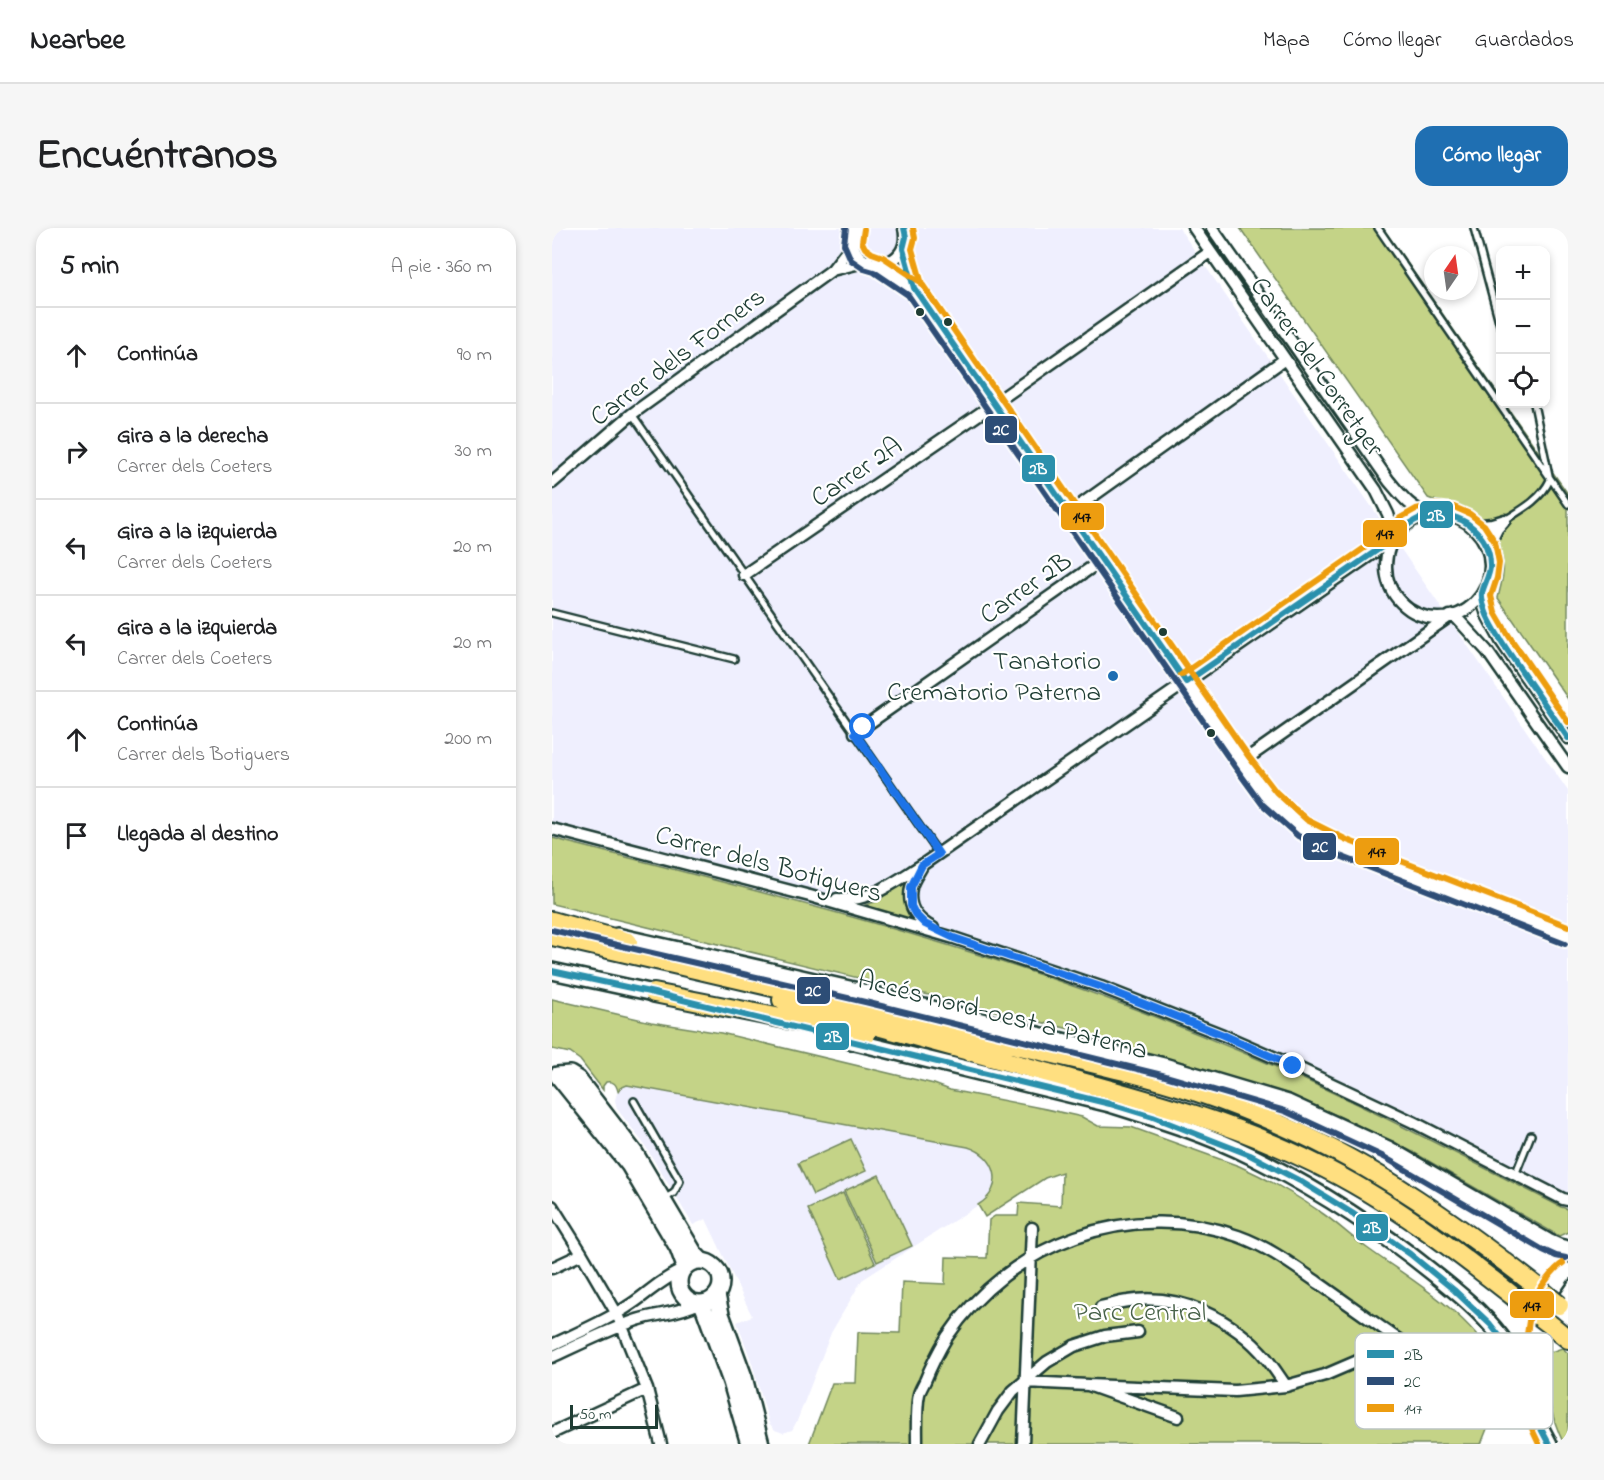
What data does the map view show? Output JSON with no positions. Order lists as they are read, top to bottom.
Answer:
{
  "streets": {
    "main road": ["Accés nord-oest a Paterna"],
    "street": [
      "Carrer dels Forners",
      "Carrer del Corretger",
      "Carrer 2A",
      "Carrer 2B",
      "Carrer dels Botiguers"
    ]
  },
  "crossings": [
    ["Carrer del Corretger", "Carrer 2A"]
  ],
  "parks": ["Parc Central"],
  "places": ["Tanatorio Crematorio Paterna"],
  "lines": ["transit line 2B", "transit line 2C", "transit line 147"],
  "legend": ["2B", "2C", "147"],
  "scale_bar": "50 m",
  "north": "top",
  "page": {
    "header": "Nearbee",
    "nav": ["Mapa", "Cómo llegar", "Guardados"],
    "title": "Encuéntranos",
    "buttons": "Cómo llegar",
    "heading": ["5 min", "A pie · 360 m"],
    "map_buttons": ["+", "−"],
    "list": [
      ["Continúa", "90 m"],
      ["Gira a la derecha", "Carrer dels Coeters", "30 m"],
      ["Gira a la izquierda", "Carrer dels Coeters", "20 m"],
      ["Gira a la izquierda", "Carrer dels Coeters", "20 m"],
      ["Continúa", "Carrer dels Botiguers", "200 m"],
      "Llegada al destino"
    ],
    "scale": "50 m"
  }
}
